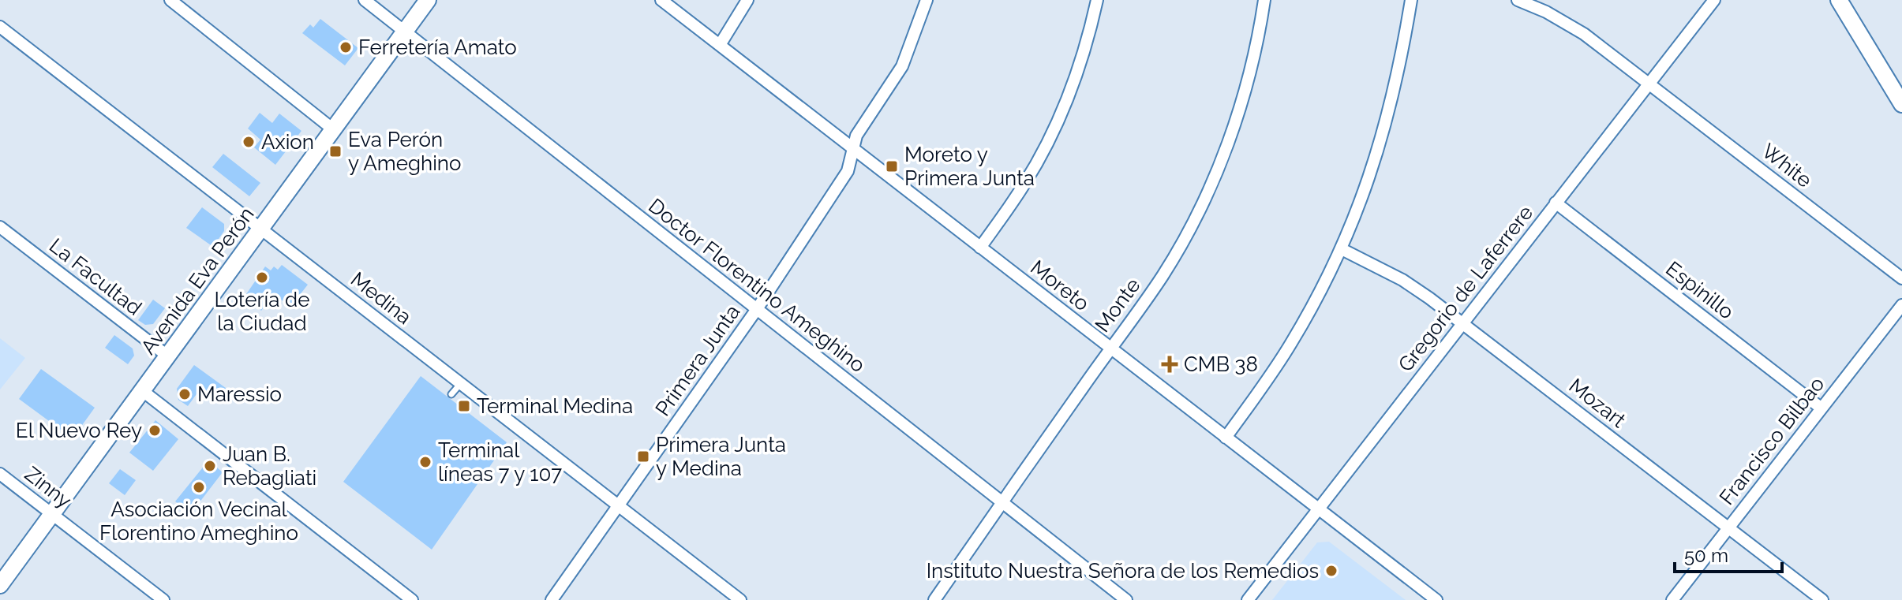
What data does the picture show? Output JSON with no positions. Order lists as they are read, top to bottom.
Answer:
{
  "streets": {
    "main road": ["Avenida Eva Perón"],
    "street": [
      "White",
      "La Facultad",
      "Doctor Florentino Ameghino",
      "Moreto",
      "Gregorio de Laferrere",
      "Espinillo",
      "Medina",
      "Monte",
      "Primera Junta",
      "Mozart",
      "Francisco Bilbao",
      "Zinny"
    ]
  },
  "crossings": [
    ["White", "Gregorio de Laferrere"],
    ["La Facultad", "Avenida Eva Perón"],
    ["Avenida Eva Perón", "Doctor Florentino Ameghino"],
    ["Avenida Eva Perón", "Medina"],
    ["Avenida Eva Perón", "Zinny"],
    ["Doctor Florentino Ameghino", "Monte"],
    ["Doctor Florentino Ameghino", "Primera Junta"],
    ["Moreto", "Gregorio de Laferrere"],
    ["Moreto", "Monte"],
    ["Moreto", "Primera Junta"],
    ["Gregorio de Laferrere", "Espinillo"],
    ["Gregorio de Laferrere", "Mozart"],
    ["Espinillo", "Francisco Bilbao"],
    ["Medina", "Primera Junta"],
    ["Mozart", "Francisco Bilbao"]
  ],
  "places": {
    "other": [
      "Ferretería Amato",
      "Axion",
      "Lotería de la Ciudad",
      "Maressio",
      "El Nuevo Rey",
      "Terminal líneas 7 y 107",
      "Juan B. Rebagliati",
      "Asociación Vecinal Florentino Ameghino",
      "Instituto Nuestra Señora de los Remedios"
    ],
    "transit": [
      "Eva Perón y Ameghino",
      "Moreto y Primera Junta",
      "Terminal Medina",
      "Primera Junta y Medina"
    ],
    "health": ["CMB 38"]
  },
  "scale_bar": "50 m"
}
